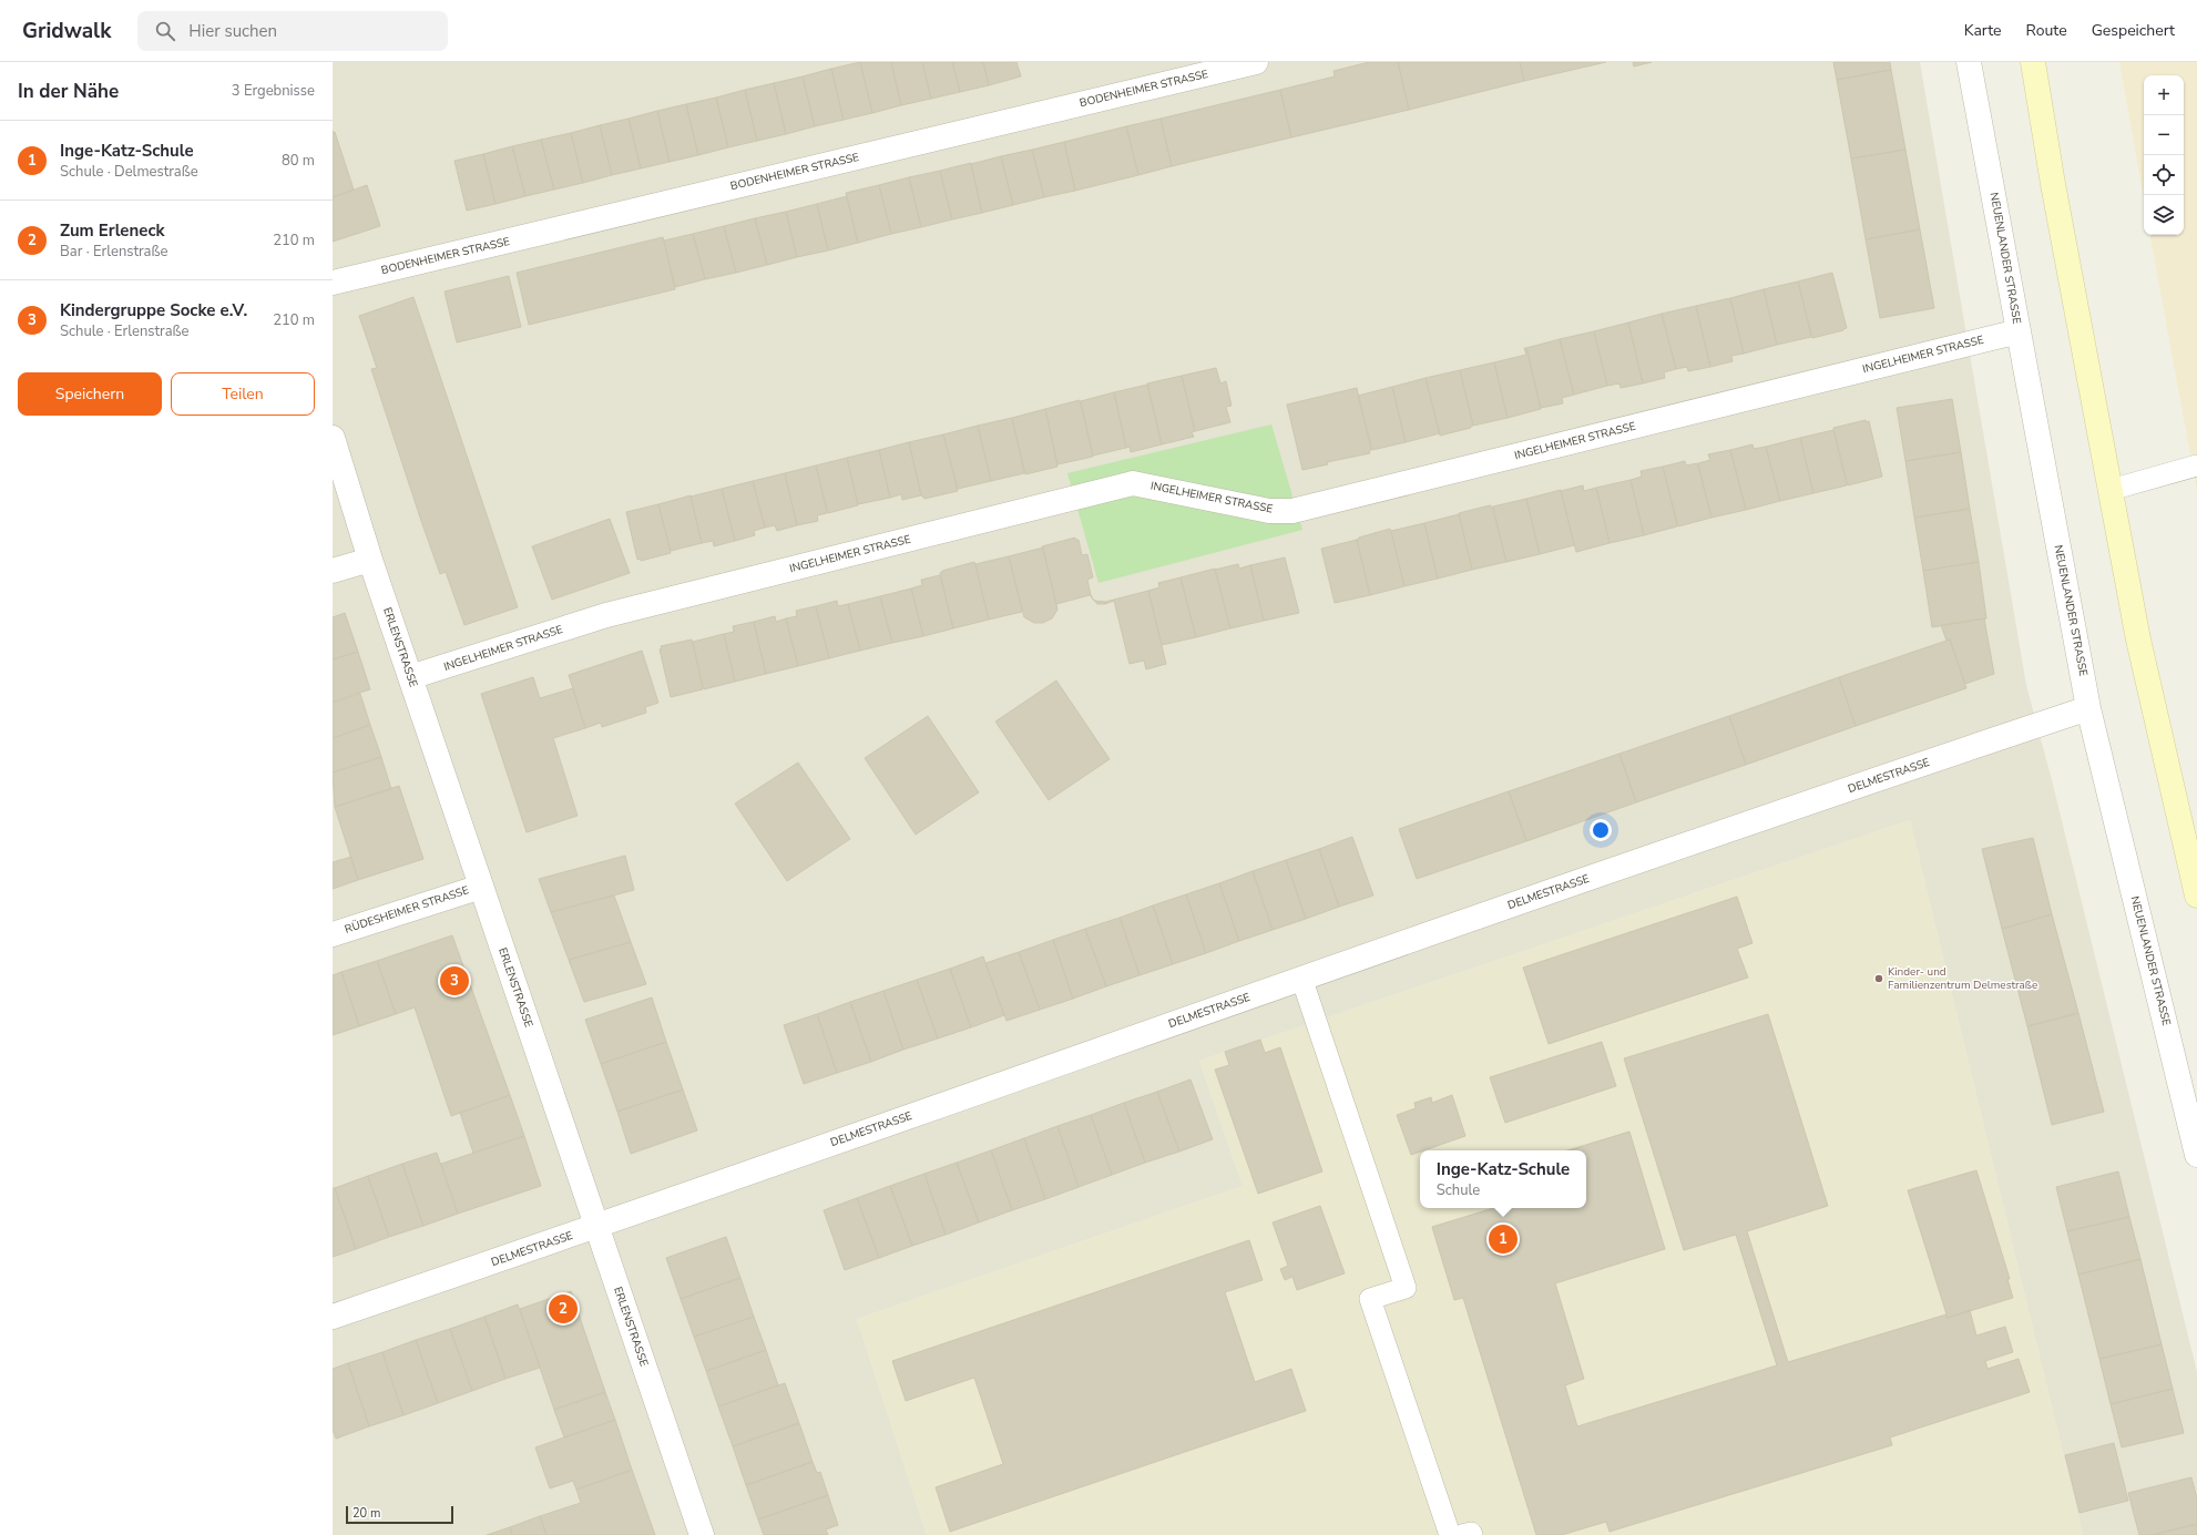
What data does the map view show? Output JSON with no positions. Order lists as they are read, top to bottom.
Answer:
{
  "streets": {
    "street": [
      "BODENHEIMER STRASSE",
      "NEUENLANDER STRASSE",
      "INGELHEIMER STRASSE",
      "ERLENSTRASSE",
      "DELMESTRASSE",
      "RÜDESHEIMER STRASSE"
    ]
  },
  "crossings": [
    ["NEUENLANDER STRASSE", "INGELHEIMER STRASSE"],
    ["NEUENLANDER STRASSE", "DELMESTRASSE"],
    ["INGELHEIMER STRASSE", "ERLENSTRASSE"],
    ["ERLENSTRASSE", "DELMESTRASSE"],
    ["ERLENSTRASSE", "RÜDESHEIMER STRASSE"]
  ],
  "places": ["Kinder- und Familienzentrum Delmestraße"],
  "scale_bar": "20 m",
  "page": {
    "header": "Gridwalk",
    "search": "Hier suchen",
    "nav": ["Karte", "Route", "Gespeichert"],
    "heading": ["In der Nähe", "3 Ergebnisse"],
    "map_buttons": ["+", "−"],
    "list": [
      {
        "mark": "1",
        "name": "Inge-Katz-Schule",
        "note": "Schule · Delmestraße",
        "value": "80 m"
      },
      {
        "mark": "2",
        "name": "Zum Erleneck",
        "note": "Bar · Erlenstraße",
        "value": "210 m"
      },
      {
        "mark": "3",
        "name": "Kindergruppe Socke e.V.",
        "note": "Schule · Erlenstraße",
        "value": "210 m"
      }
    ],
    "buttons": ["Speichern", "Teilen"],
    "pins": ["3", "1", "2"],
    "popup": ["Inge-Katz-Schule", "Schule"],
    "scale": "20 m"
  }
}
